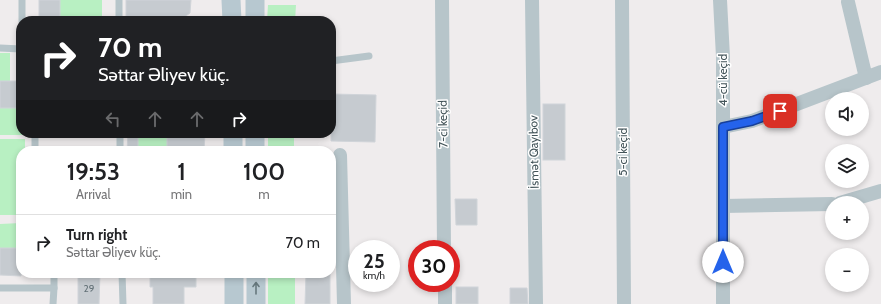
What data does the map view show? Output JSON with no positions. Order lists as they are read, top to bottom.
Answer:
{
  "streets": {
    "street": [
      "4-cü keçid",
      "7-ci keçid",
      "İsmət Qayıbov",
      "5-ci keçid"
    ]
  },
  "house_numbers": ["29"],
  "page": {
    "turn": ["70 m", "Səttar Əliyev küç."],
    "map_buttons": ["+", "−"],
    "eta": [
      "19:53",
      "Arrival",
      "1",
      "min",
      "100",
      "m"
    ],
    "list": [
      {
        "name": "Turn right",
        "note": "Səttar Əliyev küç.",
        "value": "70 m"
      }
    ],
    "speed": "25 km/h",
    "limit": "30"
  }
}
